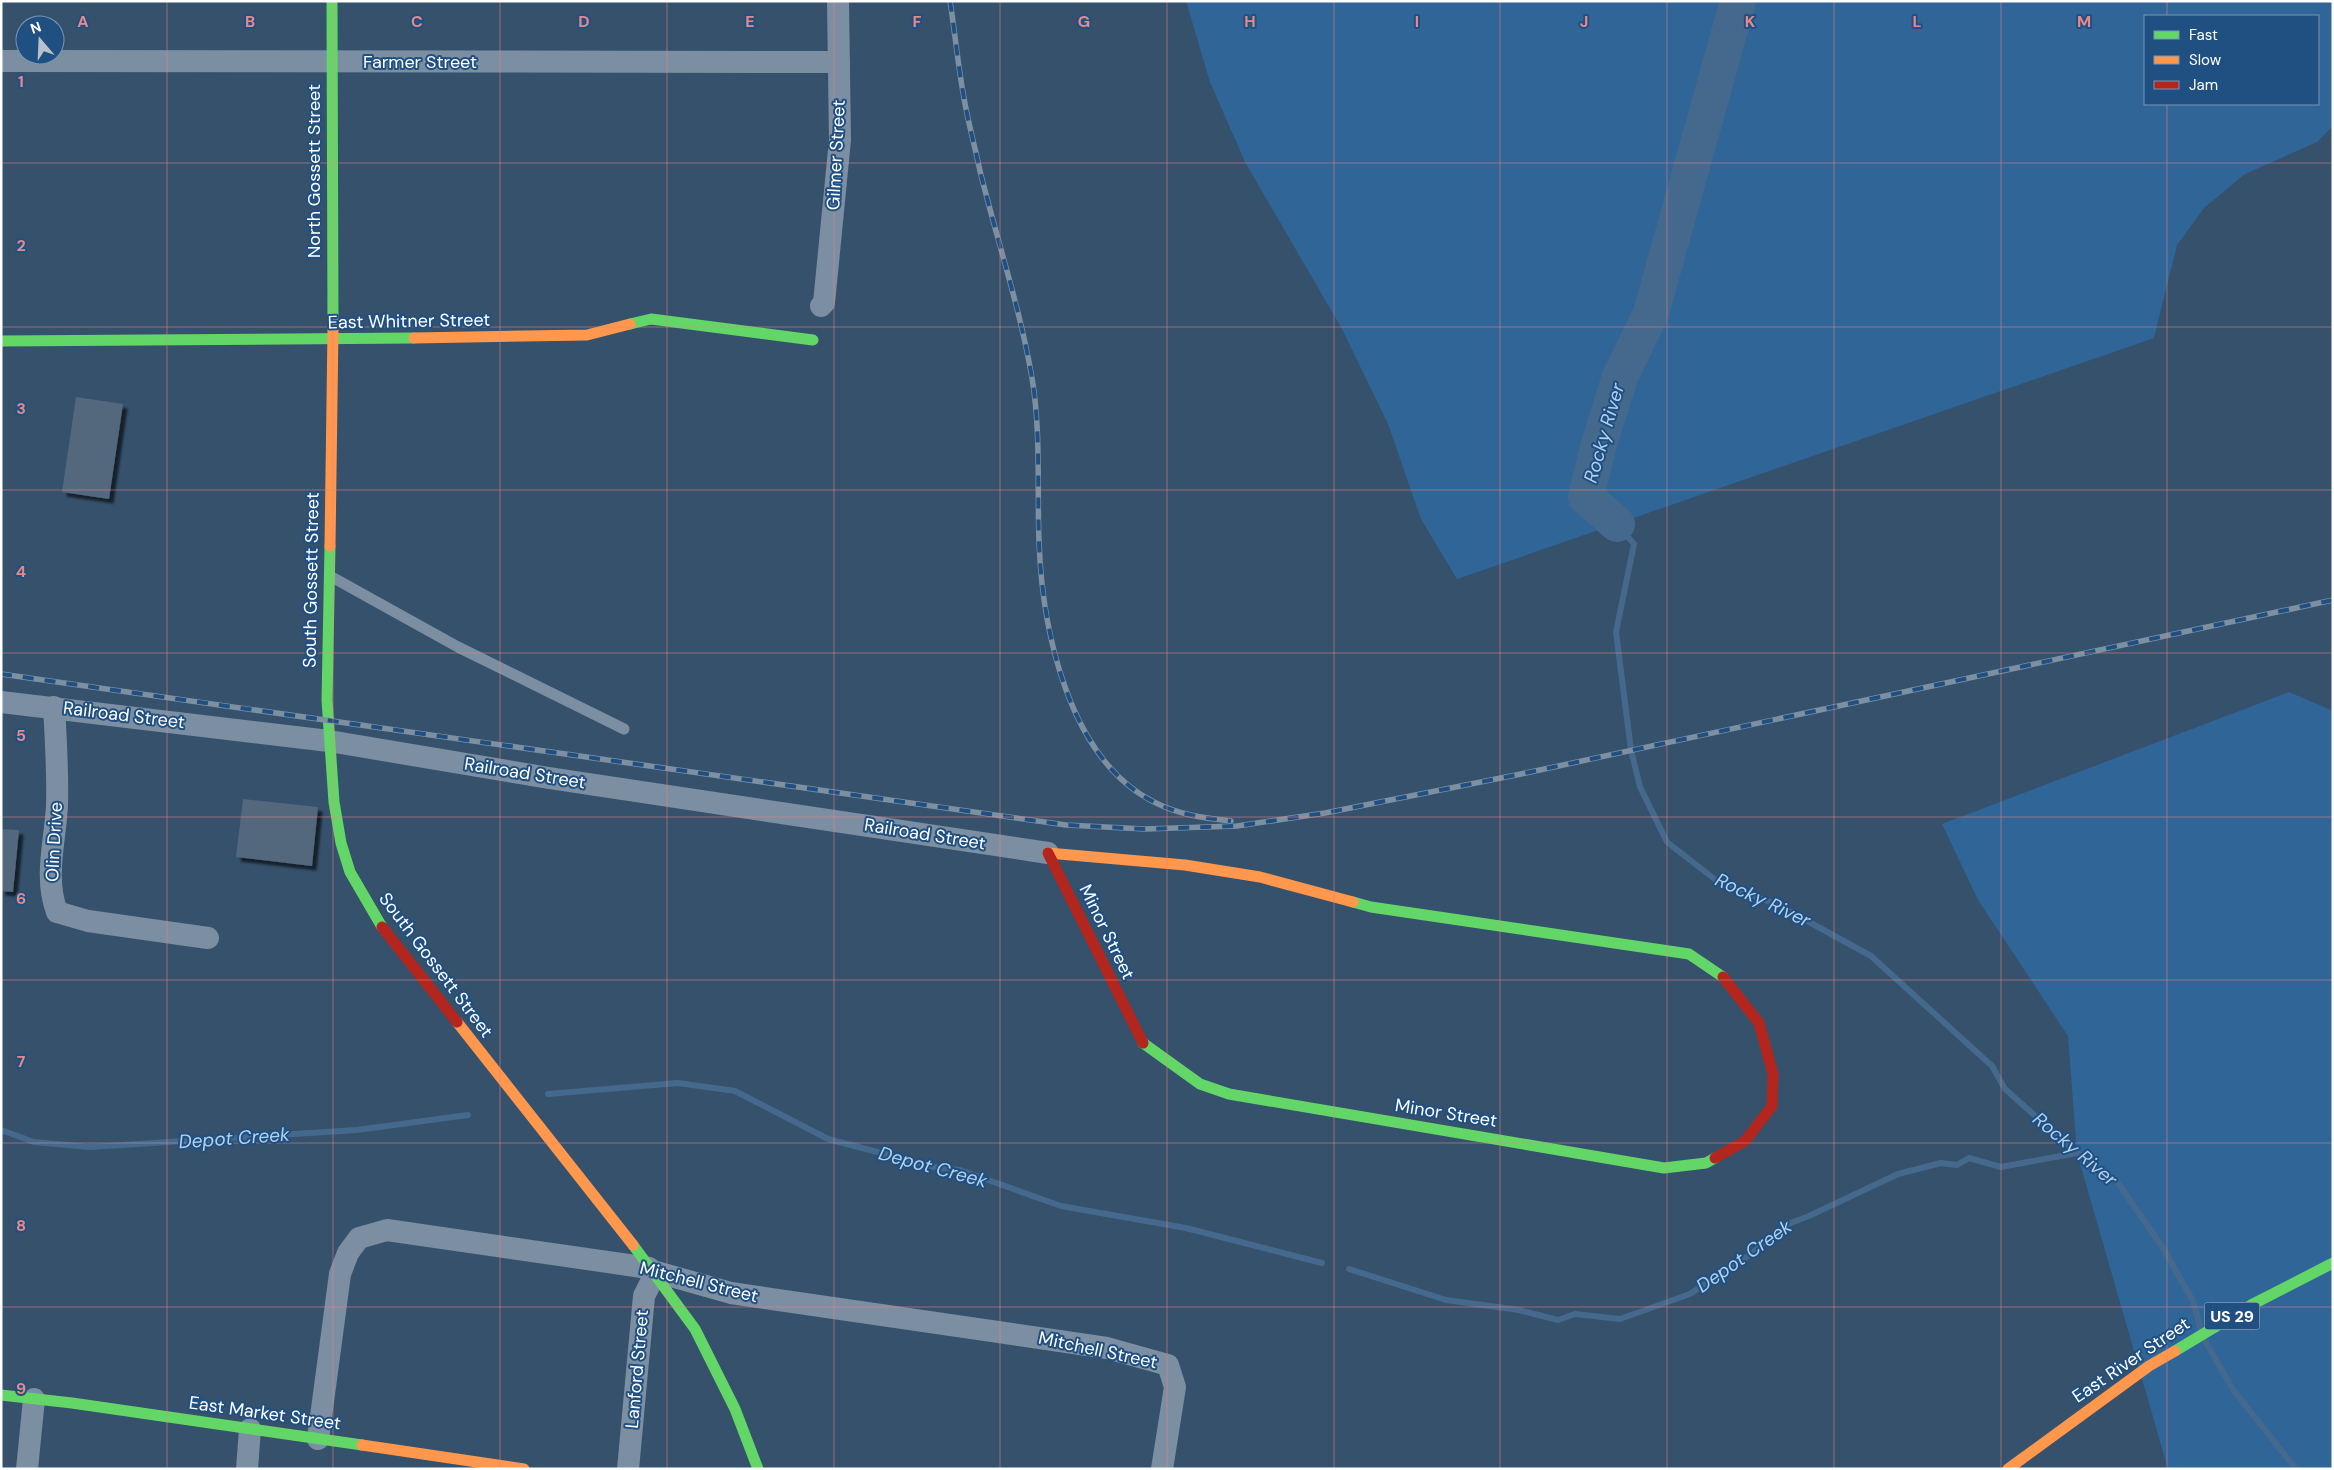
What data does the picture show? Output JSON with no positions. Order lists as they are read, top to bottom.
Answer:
{
  "streets": {
    "main road": [
      "North Gossett Street",
      "East Whitner Street",
      "South Gossett Street",
      "Minor Street",
      "US 29",
      "East River Street",
      "East Market Street"
    ],
    "street": [
      "Farmer Street",
      "Gilmer Street",
      "Railroad Street",
      "Olin Drive",
      "Mitchell Street",
      "Lanford Street"
    ]
  },
  "crossings": [
    ["Farmer Street", "Gilmer Street"],
    ["Farmer Street", "North Gossett Street"],
    ["North Gossett Street", "East Whitner Street"],
    ["North Gossett Street", "South Gossett Street"],
    ["East Whitner Street", "South Gossett Street"],
    ["South Gossett Street", "Railroad Street"],
    ["South Gossett Street", "Mitchell Street"],
    ["South Gossett Street", "Lanford Street"],
    ["Railroad Street", "Olin Drive"],
    ["Railroad Street", "Minor Street"],
    ["Mitchell Street", "Lanford Street"],
    ["Mitchell Street", "East Market Street"]
  ],
  "water": ["Rocky River", "Depot Creek"],
  "legend": ["Fast", "Slow", "Jam"],
  "north": "top",
  "grid": {
    "columns": [
      "A",
      "B",
      "C",
      "D",
      "E",
      "F",
      "G",
      "H",
      "I",
      "J",
      "K",
      "L",
      "M"
    ],
    "rows": [
      "1",
      "2",
      "3",
      "4",
      "5",
      "6",
      "7",
      "8",
      "9"
    ]
  }
}
